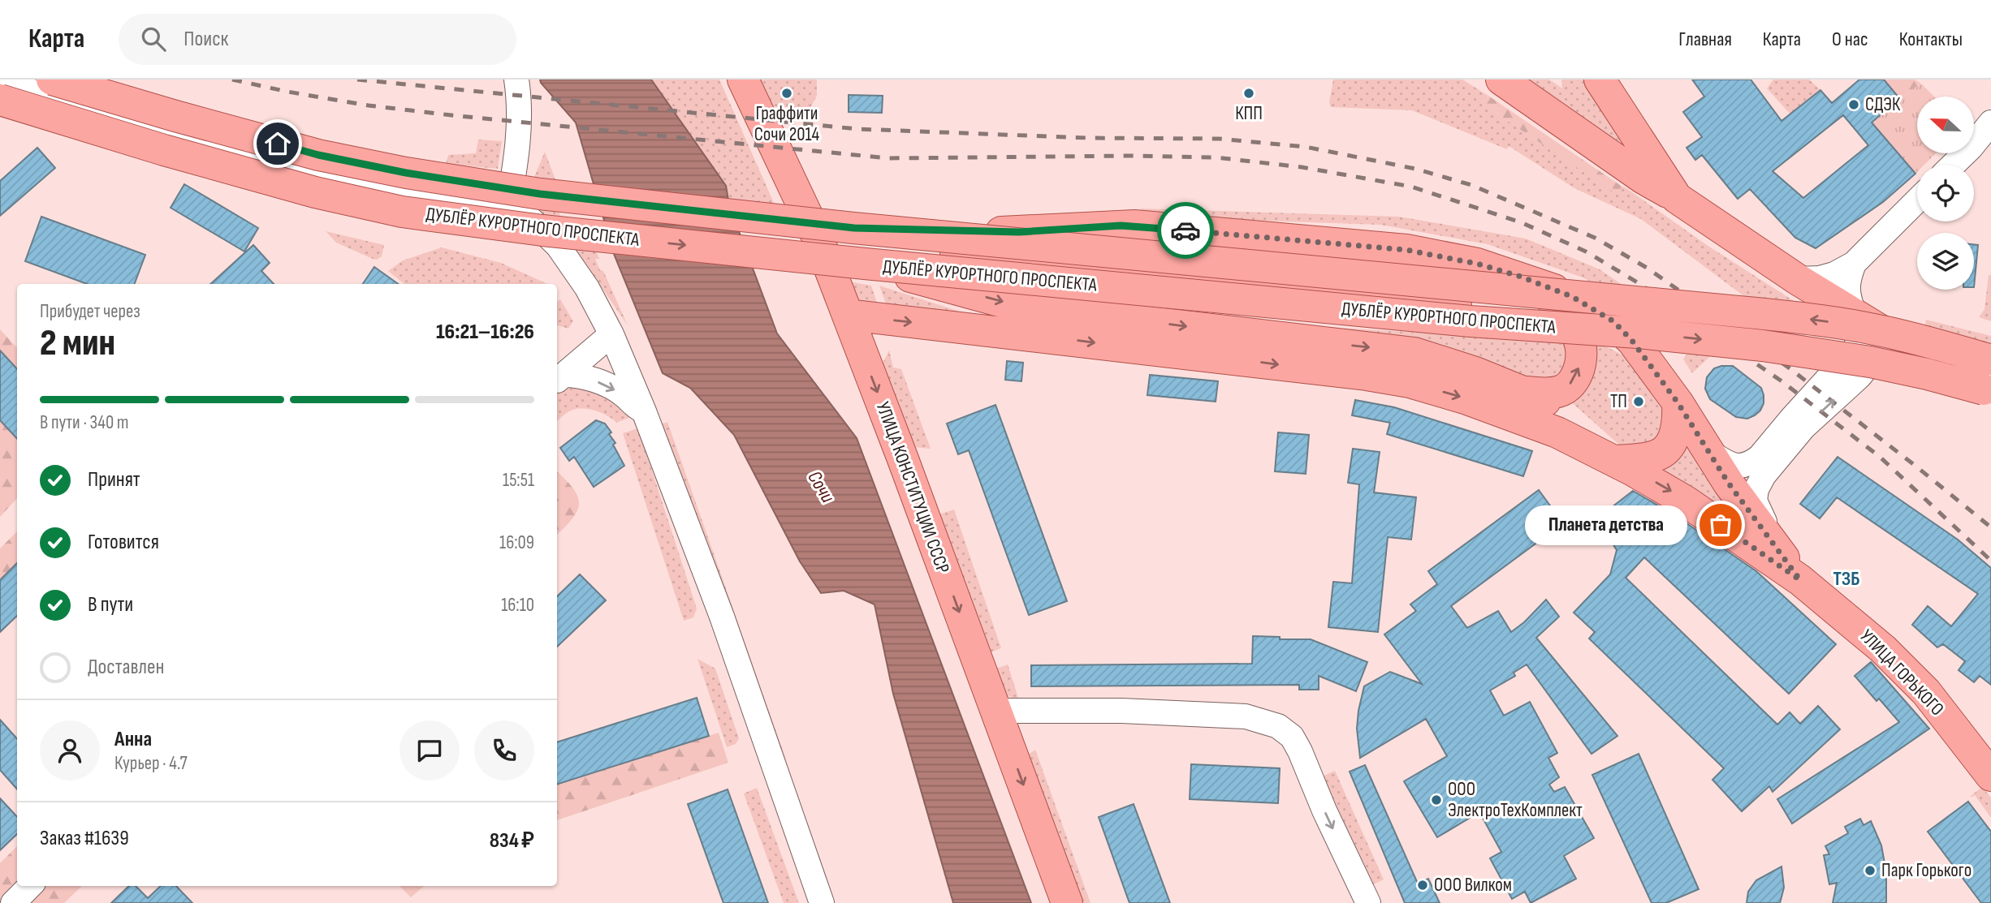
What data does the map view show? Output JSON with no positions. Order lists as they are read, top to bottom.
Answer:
{
  "streets": {
    "main road": ["ДУБЛЁР КУРОРТНОГО ПРОСПЕКТА", "УЛИЦА КОНСТИТУЦИИ СССР", "УЛИЦА ГОРЬКОГО"]
  },
  "crossings": [
    ["ДУБЛЁР КУРОРТНОГО ПРОСПЕКТА", "УЛИЦА ГОРЬКОГО"],
    ["УЛИЦА КОНСТИТУЦИИ СССР", "УЛИЦА ГОРЬКОГО"]
  ],
  "one_way": ["УЛИЦА КОНСТИТУЦИИ СССР"],
  "districts": ["ТЗБ"],
  "water": ["Сочи"],
  "places": [
    "Граффити Сочи 2014",
    "КПП",
    "СДЭК",
    "ТП",
    "Планета детства",
    "ООО ЭлектроТехКомплект",
    "Парк Горького",
    "ООО Вилком"
  ],
  "north": "left",
  "page": {
    "header": "Карта",
    "search": "Поиск",
    "nav": [
      "Главная",
      "Карта",
      "О нас",
      "Контакты"
    ],
    "heading": ["2 мин", "Прибудет через", "16:21–16:26"],
    "panel": [
      "Анна",
      "Курьер · 4.7",
      "Заказ #1639",
      "834 ₽"
    ],
    "bar": "В пути · 340 m",
    "list": [
      ["Принят", "15:51"],
      ["Готовится", "16:09"],
      ["В пути", "16:10"],
      "Доставлен"
    ],
    "bubble": "Планета детства"
  }
}
